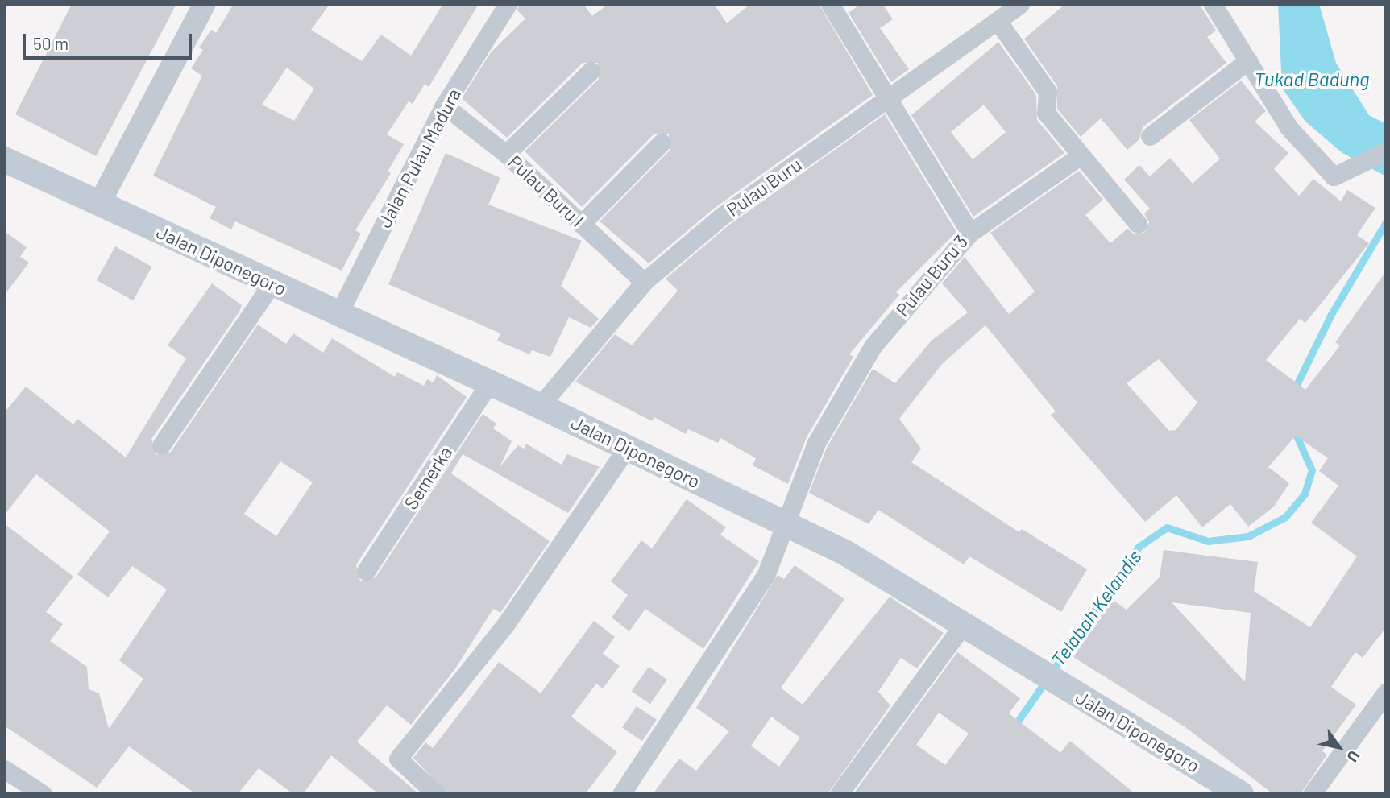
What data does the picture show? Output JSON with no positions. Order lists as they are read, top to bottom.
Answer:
{
  "streets": {
    "main road": ["Jalan Diponegoro"],
    "street": [
      "Jalan Pulau Madura",
      "Pulau Buru",
      "Pulau Buru I",
      "Pulau Buru 3",
      "Semerka"
    ]
  },
  "crossings": [
    ["Jalan Pulau Madura", "Pulau Buru I"],
    ["Jalan Pulau Madura", "Jalan Diponegoro"],
    ["Pulau Buru", "Pulau Buru I"],
    ["Pulau Buru", "Jalan Diponegoro"],
    ["Pulau Buru", "Pulau Buru 3"],
    ["Jalan Diponegoro", "Pulau Buru 3"],
    ["Jalan Diponegoro", "Semerka"]
  ],
  "water": ["Tukad Badung", "Telabah Kelandis"],
  "scale_bar": "50 m",
  "north": "bottom right"
}
